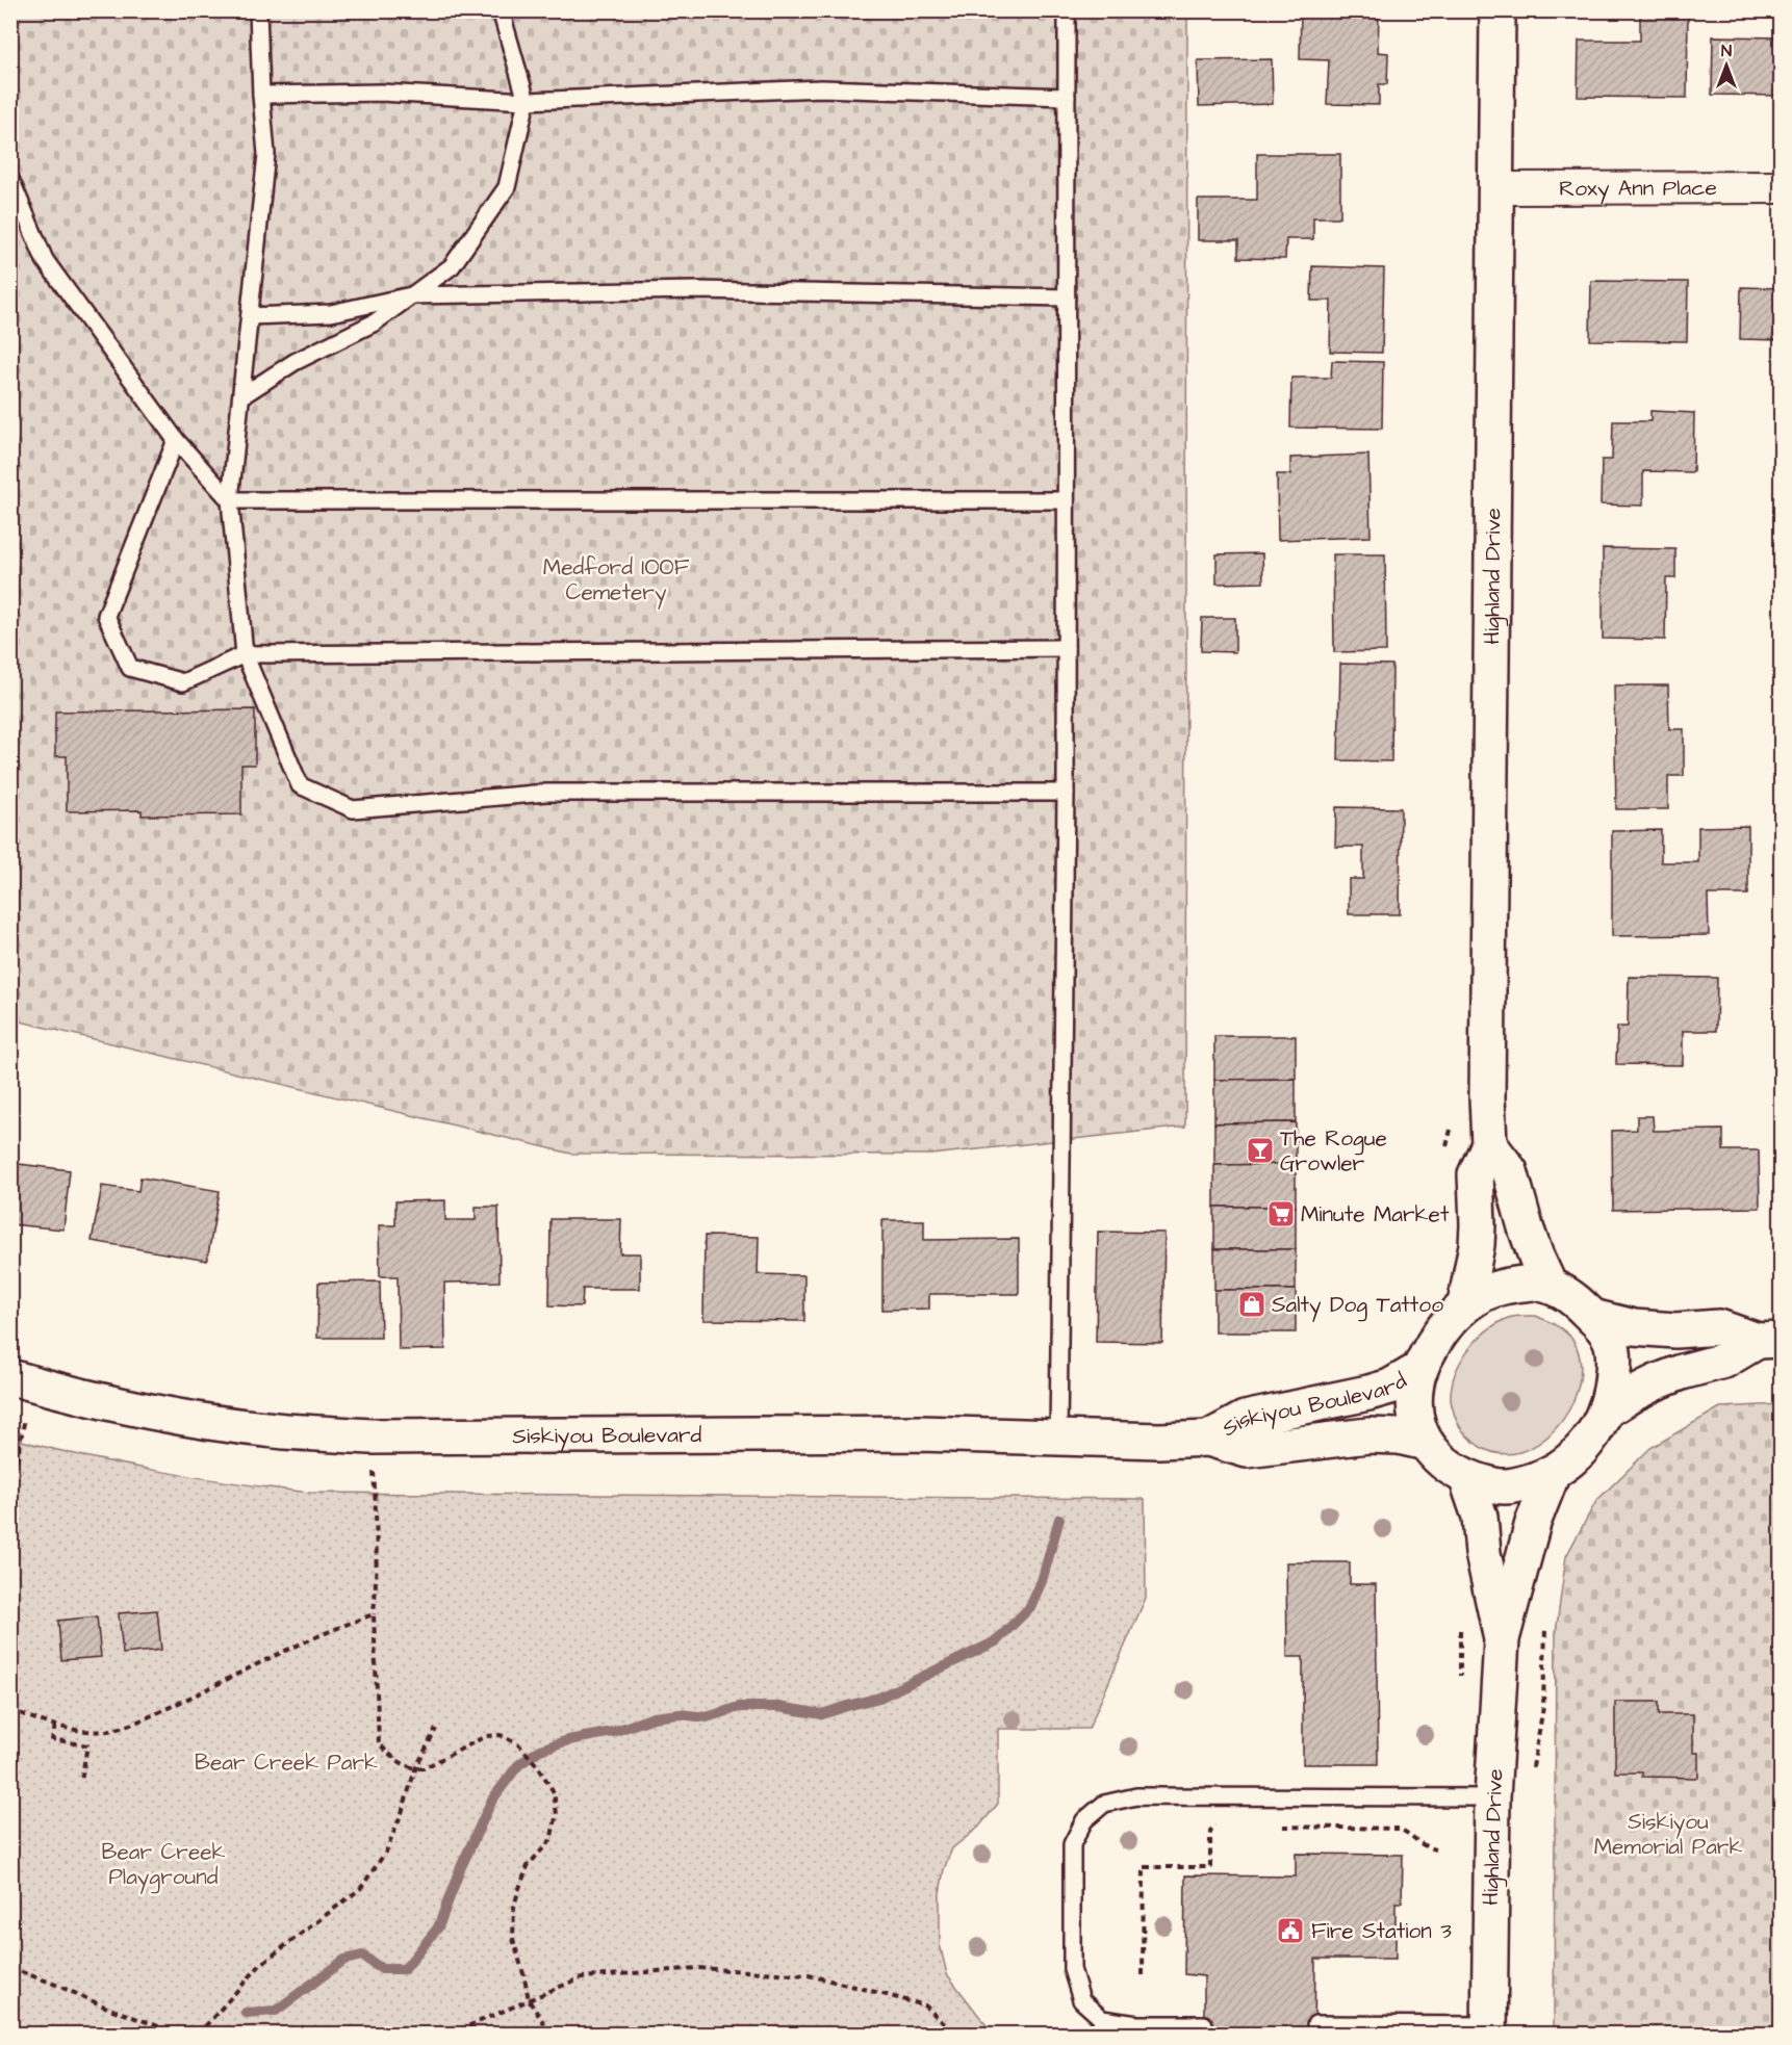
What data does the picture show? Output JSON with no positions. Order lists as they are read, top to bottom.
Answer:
{
  "streets": {
    "main road": ["Highland Drive", "Siskiyou Boulevard"],
    "street": ["Roxy Ann Place"]
  },
  "crossings": [
    ["Roxy Ann Place", "Highland Drive"],
    ["Highland Drive", "Siskiyou Boulevard"]
  ],
  "parks": [
    "Medford IOOF Cemetery",
    "Bear Creek Park",
    "Siskiyou Memorial Park",
    "Bear Creek Playground"
  ],
  "places": {
    "bar": ["The Rogue Growler"],
    "supermarket": ["Minute Market"],
    "shop": ["Salty Dog Tattoo"],
    "public building": ["Fire Station 3"]
  },
  "north": "top"
}
